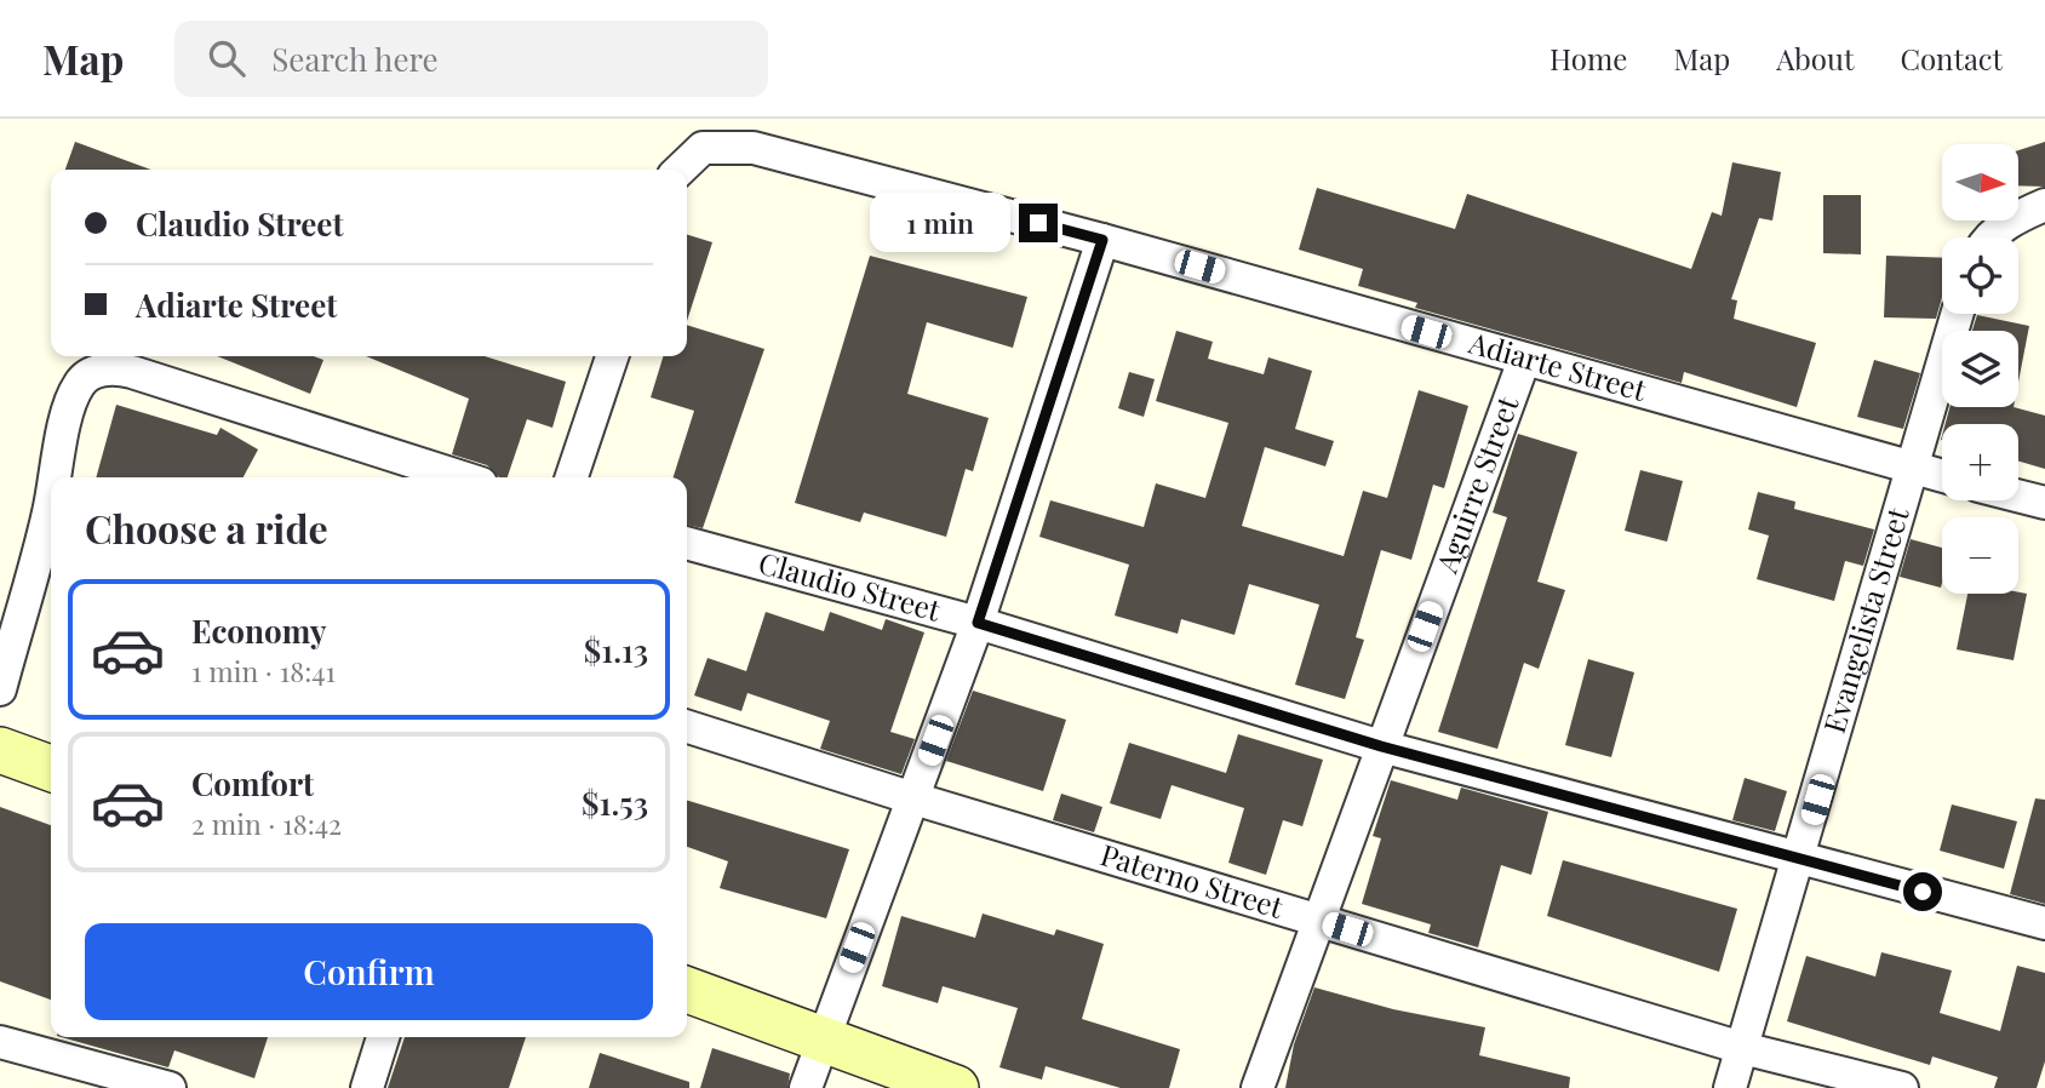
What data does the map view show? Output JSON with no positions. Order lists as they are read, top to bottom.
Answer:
{
  "streets": {
    "street": [
      "Adiarte Street",
      "Aguirre Street",
      "Claudio Street",
      "Evangelista Street",
      "Paterno Street"
    ]
  },
  "crossings": [
    ["Adiarte Street", "Aguirre Street"],
    ["Adiarte Street", "Evangelista Street"],
    ["Aguirre Street", "Claudio Street"],
    ["Aguirre Street", "Paterno Street"],
    ["Claudio Street", "Evangelista Street"],
    ["Evangelista Street", "Paterno Street"]
  ],
  "north": "right",
  "page": {
    "header": "Map",
    "search": "Search here",
    "nav": [
      "Home",
      "Map",
      "About",
      "Contact"
    ],
    "map_buttons": ["+", "−"],
    "banner": ["Claudio Street", "Adiarte Street"],
    "bubble": "1 min",
    "heading": "Choose a ride",
    "list": [
      {
        "name": "Economy",
        "note": "1 min · 18:41",
        "value": "$1.13"
      },
      {
        "name": "Comfort",
        "note": "2 min · 18:42",
        "value": "$1.53"
      }
    ],
    "buttons": "Confirm"
  }
}
